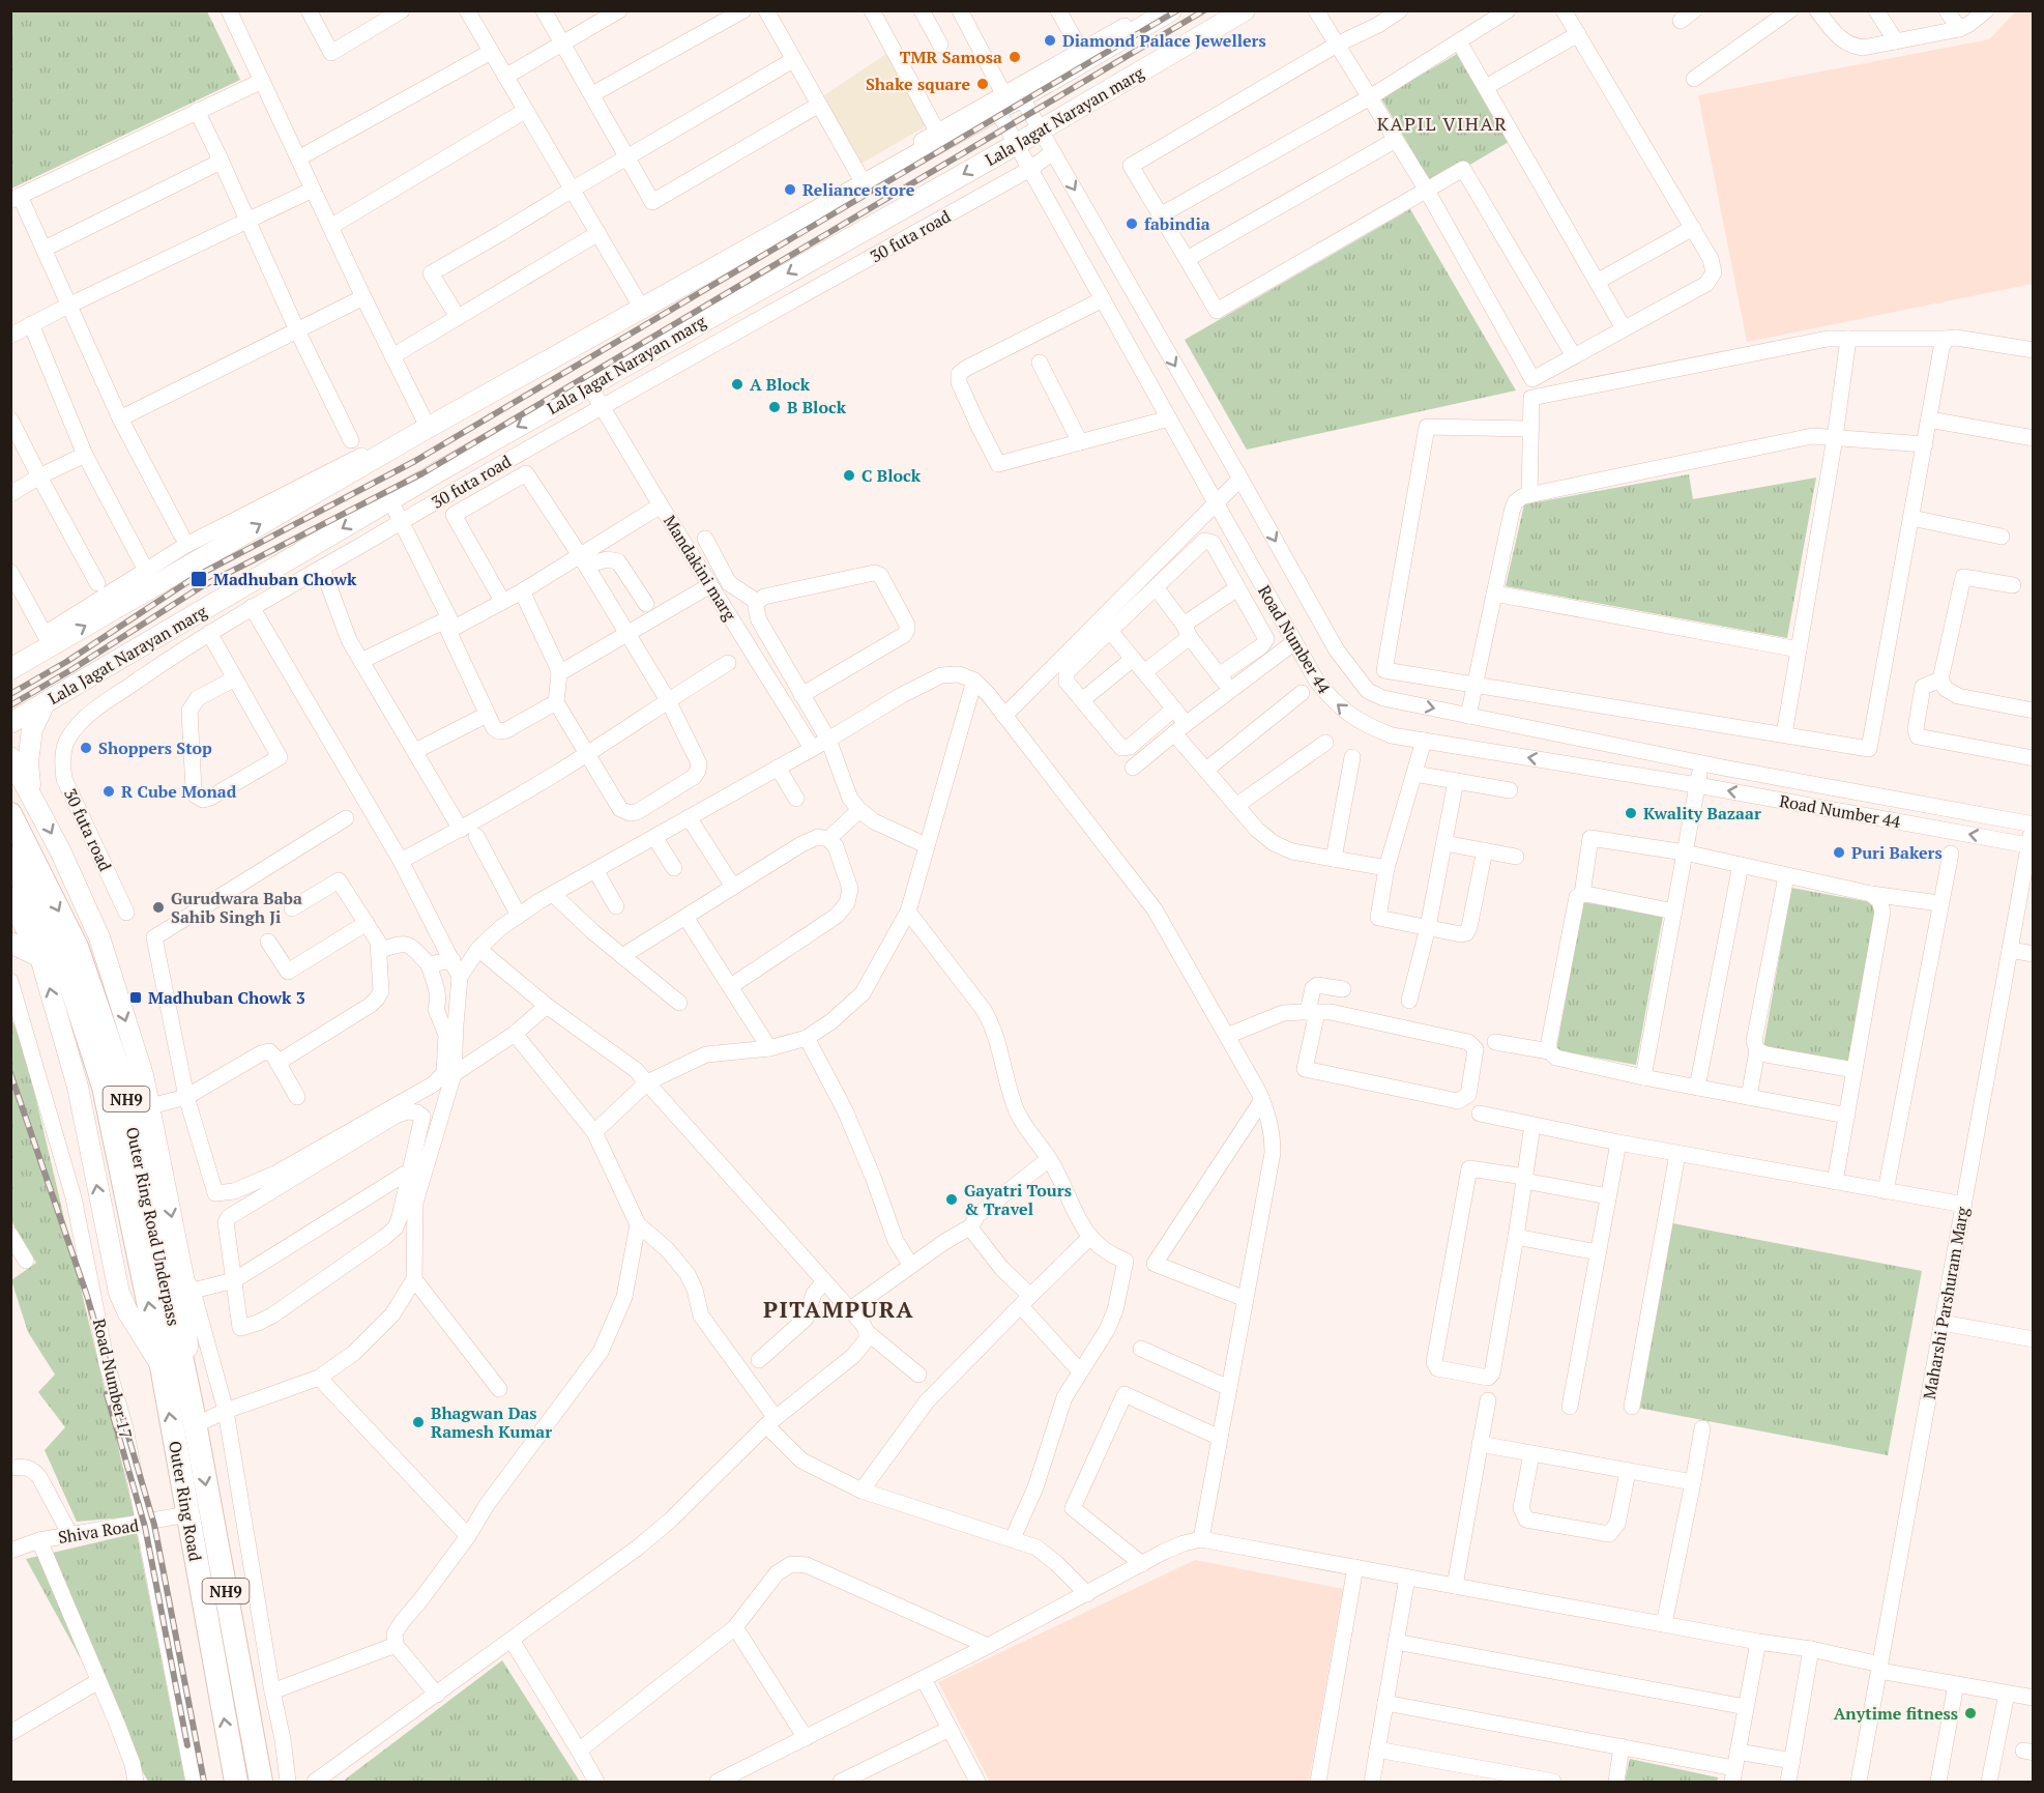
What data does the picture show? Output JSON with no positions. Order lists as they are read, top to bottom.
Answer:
{
  "streets": {
    "highway": ["NH9", "Outer Ring Road Underpass", "Outer Ring Road"],
    "main road": ["Lala Jagat Narayan marg"],
    "street": [
      "30 futa road",
      "Mandakini marg",
      "Road Number 44",
      "Maharshi Parshuram Marg",
      "Road Number 17",
      "Shiva Road"
    ]
  },
  "crossings": [
    ["Lala Jagat Narayan marg", "Mandakini marg"],
    ["Lala Jagat Narayan marg", "Road Number 44"],
    ["30 futa road", "Mandakini marg"],
    ["30 futa road", "Road Number 44"],
    ["Road Number 44", "Maharshi Parshuram Marg"],
    ["Outer Ring Road Underpass", "Outer Ring Road"],
    ["Road Number 17", "Shiva Road"],
    ["Outer Ring Road", "Shiva Road"]
  ],
  "districts": ["KAPIL VIHAR", "PITAMPURA"],
  "places": {
    "other": [
      "Diamond Palace Jewellers",
      "TMR Samosa",
      "Shake square",
      "Reliance store",
      "fabindia",
      "A Block",
      "B Block",
      "C Block",
      "Shoppers Stop",
      "R Cube Monad",
      "Kwality Bazaar",
      "Puri Bakers",
      "Gurudwara Baba Sahib Singh Ji",
      "Gayatri Tours & Travel",
      "Bhagwan Das Ramesh Kumar",
      "Anytime fitness"
    ],
    "transit": ["Madhuban Chowk", "Madhuban Chowk 3"]
  }
}
